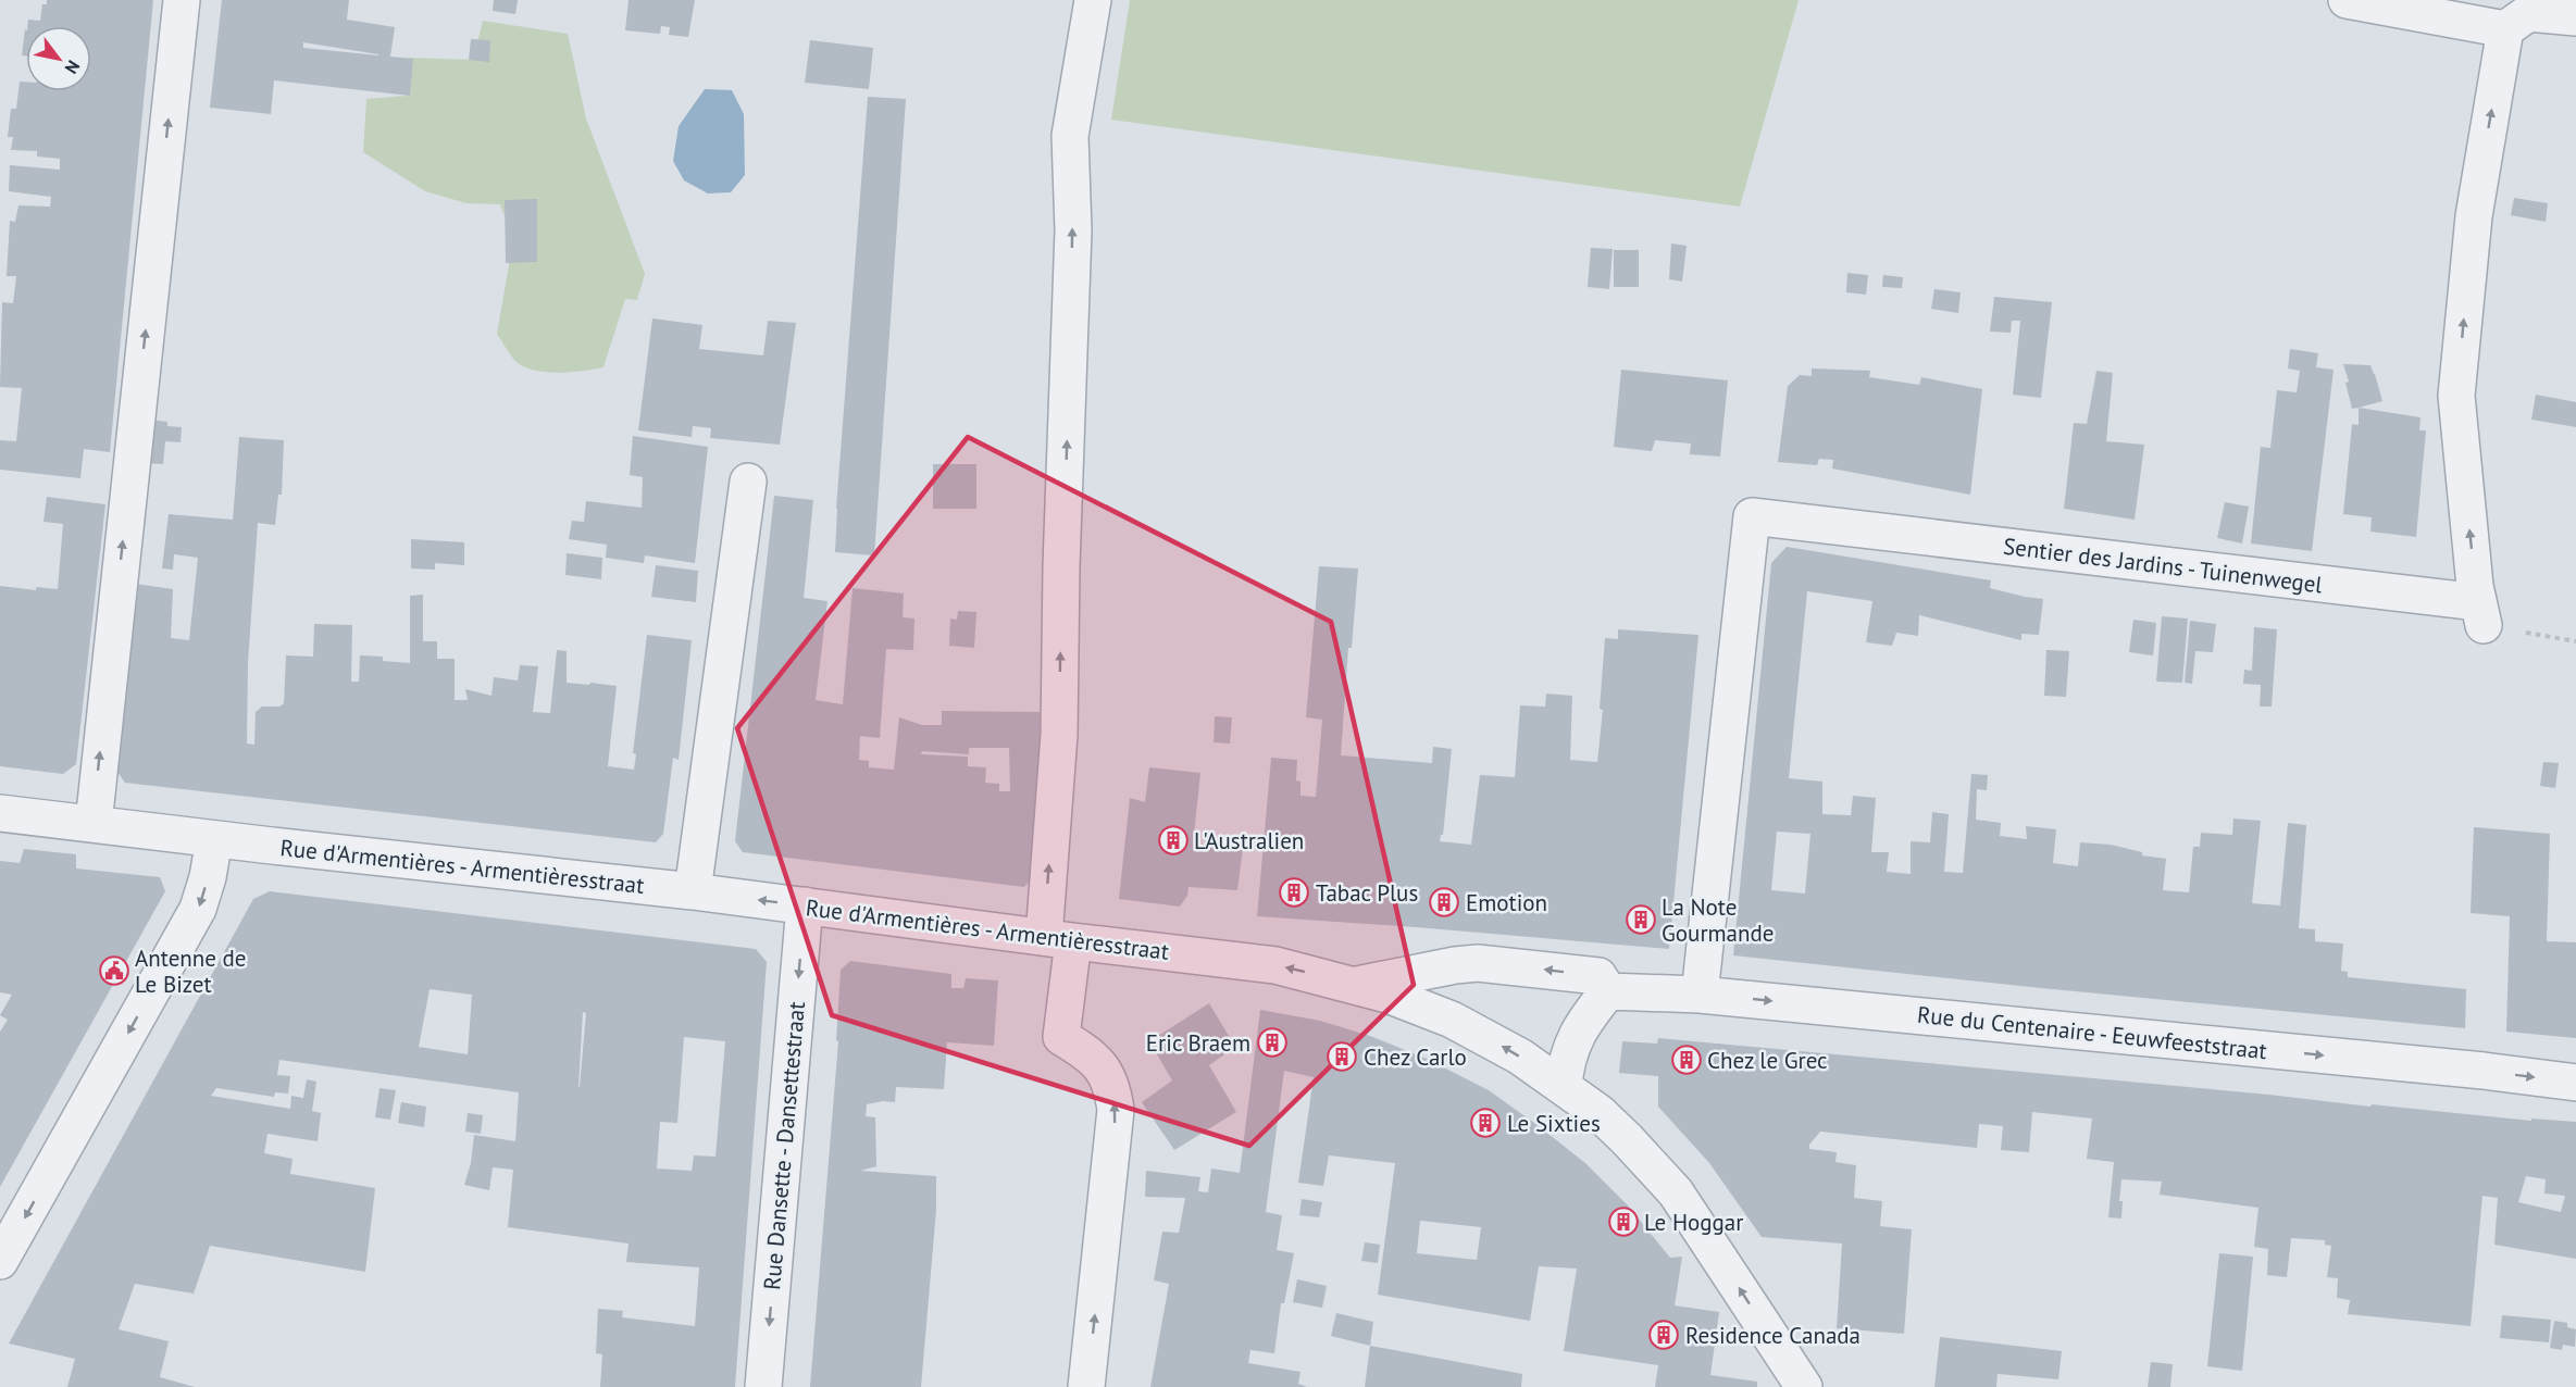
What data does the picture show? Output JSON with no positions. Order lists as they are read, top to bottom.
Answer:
{
  "streets": {
    "street": [
      "Sentier des Jardins - Tuinenwegel",
      "Rue d'Armentières - Armentièresstraat",
      "Rue du Centenaire - Eeuwfeeststraat",
      "Rue Dansette - Dansettestraat"
    ]
  },
  "crossings": [
    ["Sentier des Jardins - Tuinenwegel", "Rue du Centenaire - Eeuwfeeststraat"],
    ["Rue d'Armentières - Armentièresstraat", "Rue Dansette - Dansettestraat"]
  ],
  "one_way": ["Rue d'Armentières - Armentièresstraat", "Rue du Centenaire - Eeuwfeeststraat"],
  "places": {
    "building": [
      "L'Australien",
      "Tabac Plus",
      "Emotion",
      "La Note Gourmande",
      "Eric Braem",
      "Chez Carlo",
      "Chez le Grec",
      "Le Sixties",
      "Le Hoggar",
      "Residence Canada"
    ],
    "public building": ["Antenne de Le Bizet"]
  },
  "north": "bottom right"
}
